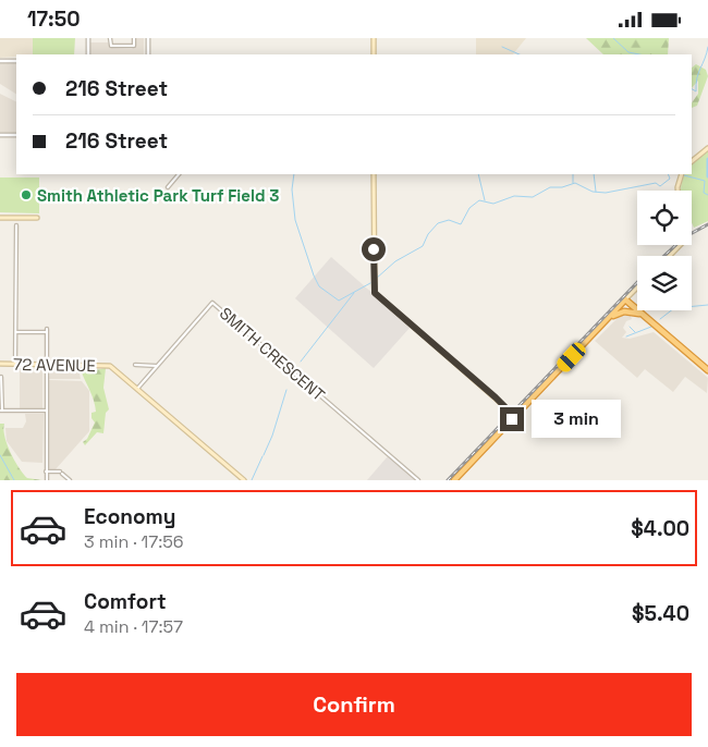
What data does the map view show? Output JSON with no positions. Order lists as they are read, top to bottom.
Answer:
{
  "streets": {
    "main road": ["72 AVENUE"],
    "street": ["SMITH CRESCENT"]
  },
  "crossings": [
    ["SMITH CRESCENT", "72 AVENUE"]
  ],
  "places": ["Smith Athletic Park Turf Field 3"],
  "page": {
    "status": "17:50",
    "banner": ["216 Street", "216 Street"],
    "bubble": "3 min",
    "list": [
      {
        "name": "Economy",
        "note": "3 min · 17:56",
        "value": "$4.00"
      },
      {
        "name": "Comfort",
        "note": "4 min · 17:57",
        "value": "$5.40"
      }
    ],
    "buttons": "Confirm"
  }
}
